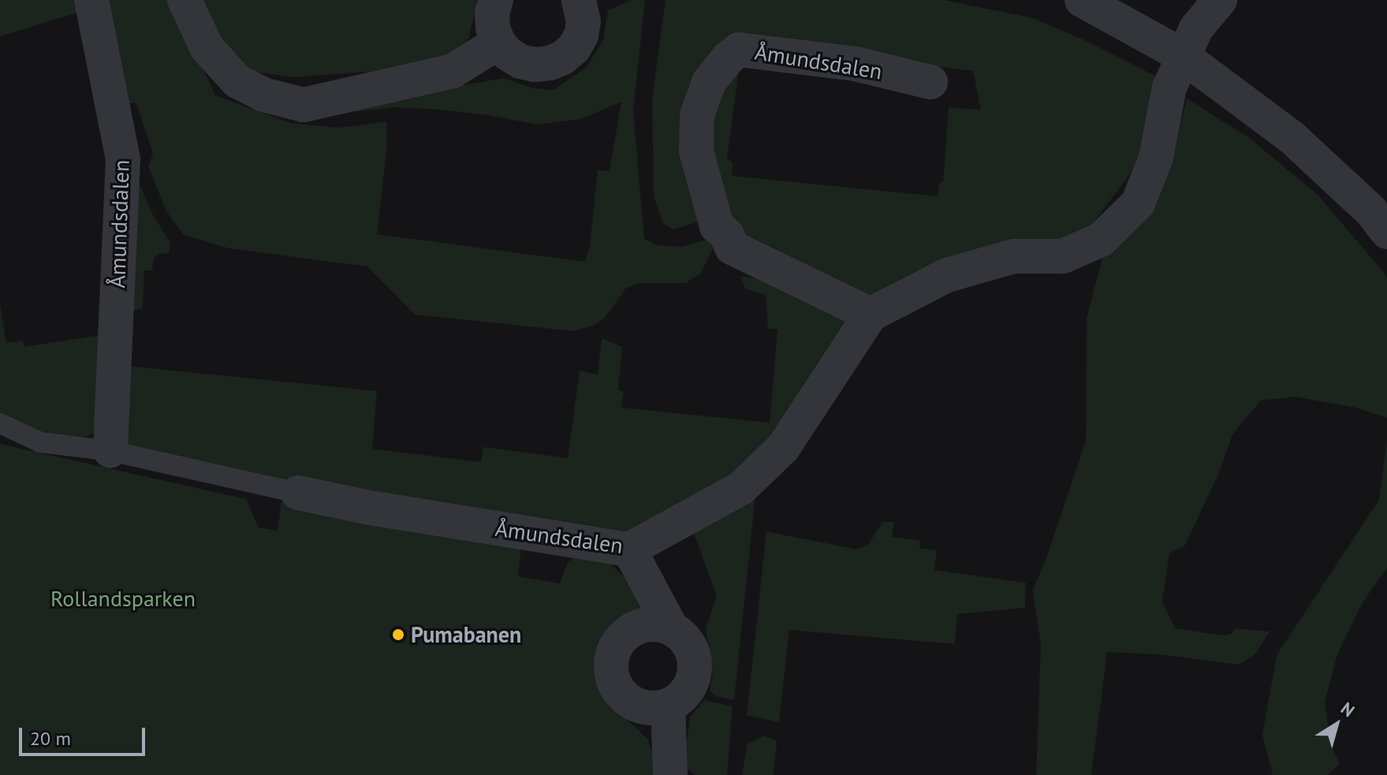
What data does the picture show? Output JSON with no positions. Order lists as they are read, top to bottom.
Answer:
{
  "streets": {
    "street": ["Åmundsdalen"]
  },
  "parks": ["Rollandsparken"],
  "places": ["Pumabanen"],
  "scale_bar": "20 m",
  "north": "top right"
}
